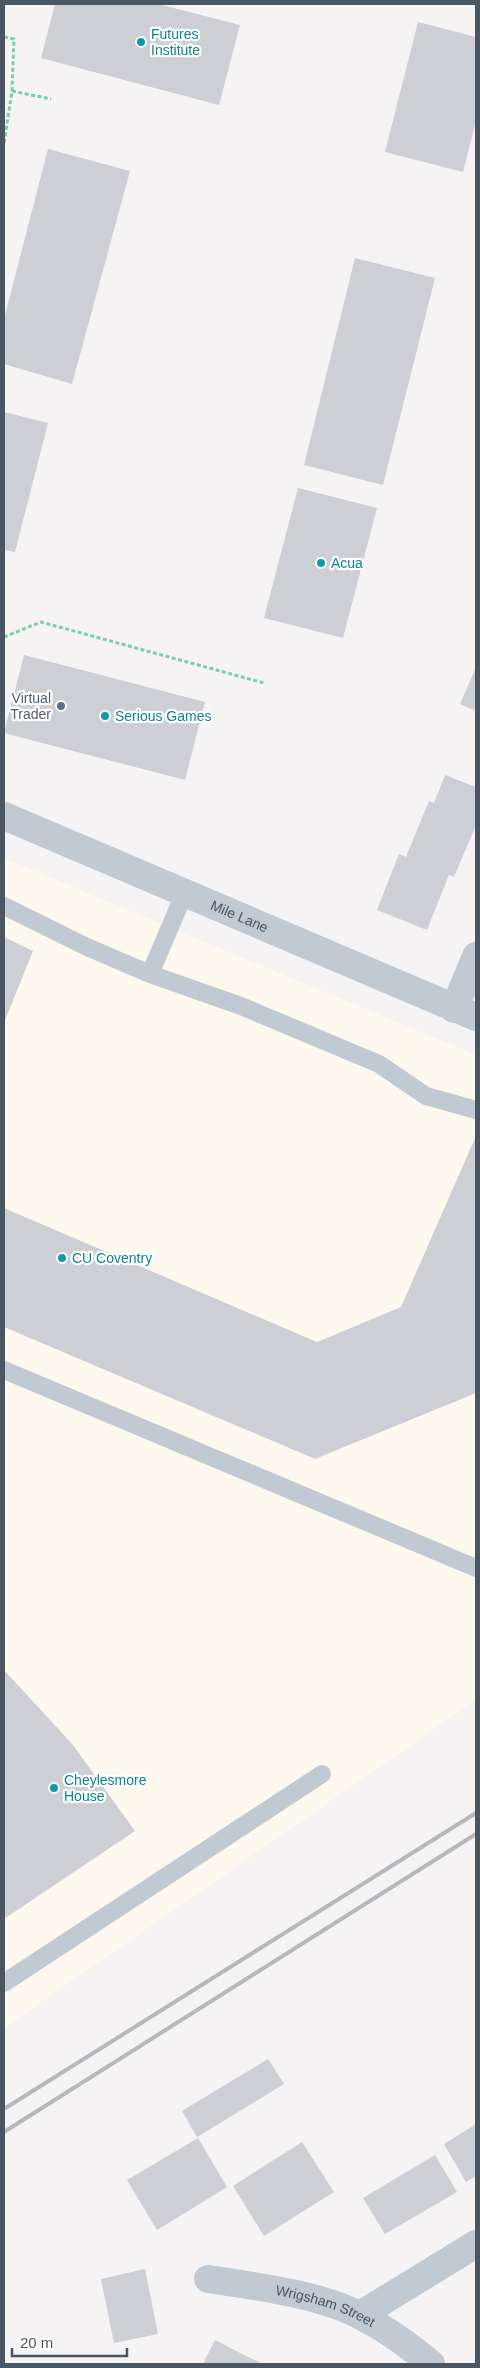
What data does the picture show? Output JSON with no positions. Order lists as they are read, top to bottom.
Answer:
{
  "streets": {
    "street": ["Mile Lane", "Wrigsham Street"]
  },
  "places": [
    "Futures Institute",
    "Acua",
    "Virtual Trader",
    "Serious Games",
    "CU Coventry",
    "Cheylesmore House"
  ],
  "scale_bar": "20 m"
}
